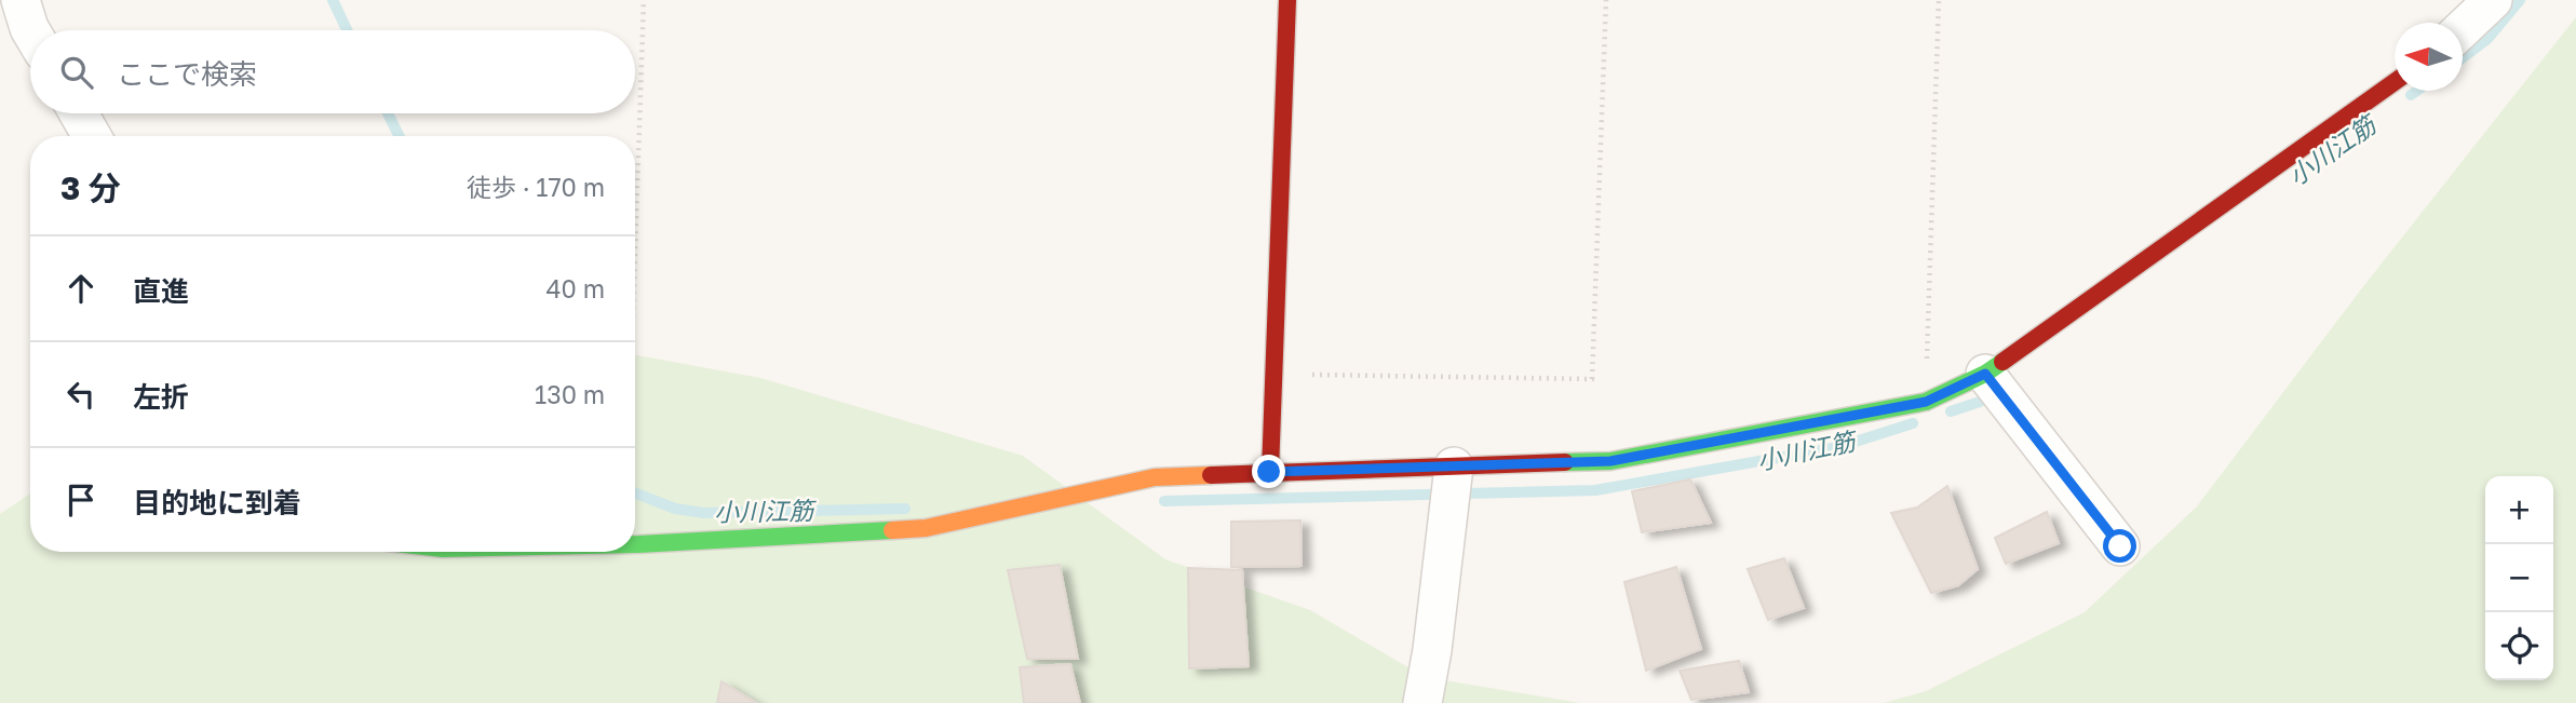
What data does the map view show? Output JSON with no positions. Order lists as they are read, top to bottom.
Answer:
{
  "water": ["小川江筋"],
  "north": "left",
  "page": {
    "search": "ここで検索",
    "heading": ["3 分", "徒歩 · 170 m"],
    "list": [
      ["直進", "40 m"],
      ["左折", "130 m"],
      "目的地に到着"
    ],
    "map_buttons": ["+", "−"]
  }
}
